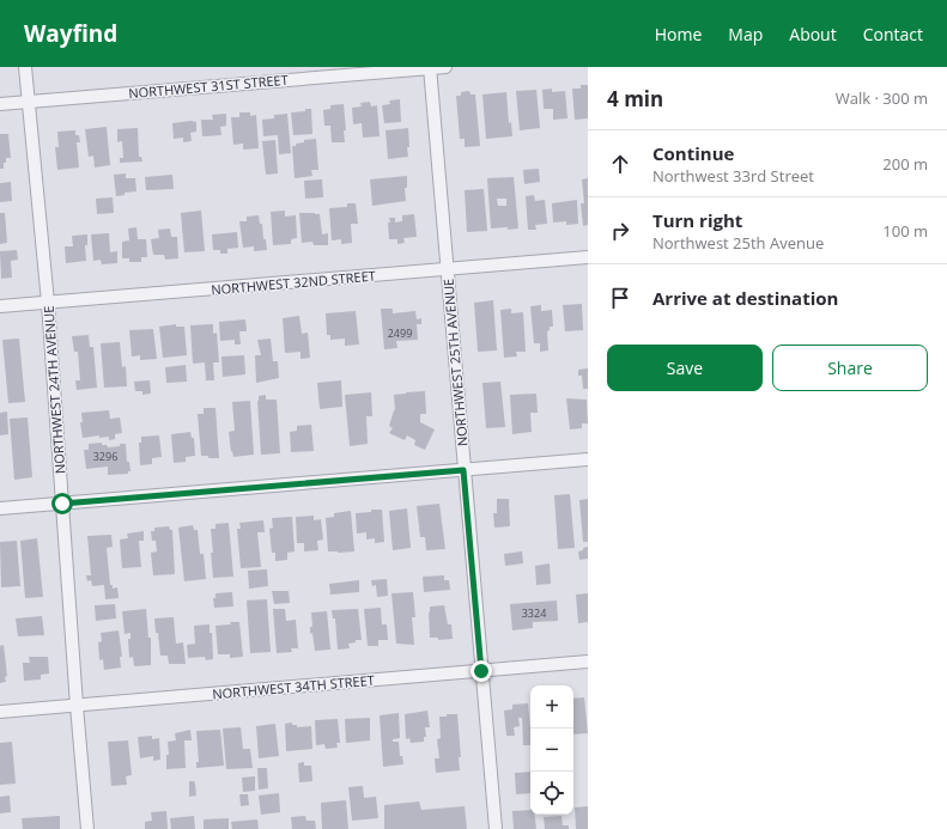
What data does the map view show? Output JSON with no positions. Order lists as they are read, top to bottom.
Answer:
{
  "streets": {
    "street": [
      "NORTHWEST 31ST STREET",
      "NORTHWEST 32ND STREET",
      "NORTHWEST 25TH AVENUE",
      "NORTHWEST 24TH AVENUE",
      "NORTHWEST 34TH STREET"
    ]
  },
  "crossings": [
    ["NORTHWEST 31ST STREET", "NORTHWEST 25TH AVENUE"],
    ["NORTHWEST 31ST STREET", "NORTHWEST 24TH AVENUE"],
    ["NORTHWEST 32ND STREET", "NORTHWEST 25TH AVENUE"],
    ["NORTHWEST 32ND STREET", "NORTHWEST 24TH AVENUE"],
    ["NORTHWEST 25TH AVENUE", "NORTHWEST 34TH STREET"],
    ["NORTHWEST 24TH AVENUE", "NORTHWEST 34TH STREET"]
  ],
  "house_numbers": ["2499", "3296", "3324"],
  "page": {
    "header": "Wayfind",
    "nav": [
      "Home",
      "Map",
      "About",
      "Contact"
    ],
    "heading": ["4 min", "Walk · 300 m"],
    "list": [
      ["Continue", "Northwest 33rd Street", "200 m"],
      ["Turn right", "Northwest 25th Avenue", "100 m"],
      "Arrive at destination"
    ],
    "buttons": ["Save", "Share"],
    "map_buttons": ["+", "−"]
  }
}
